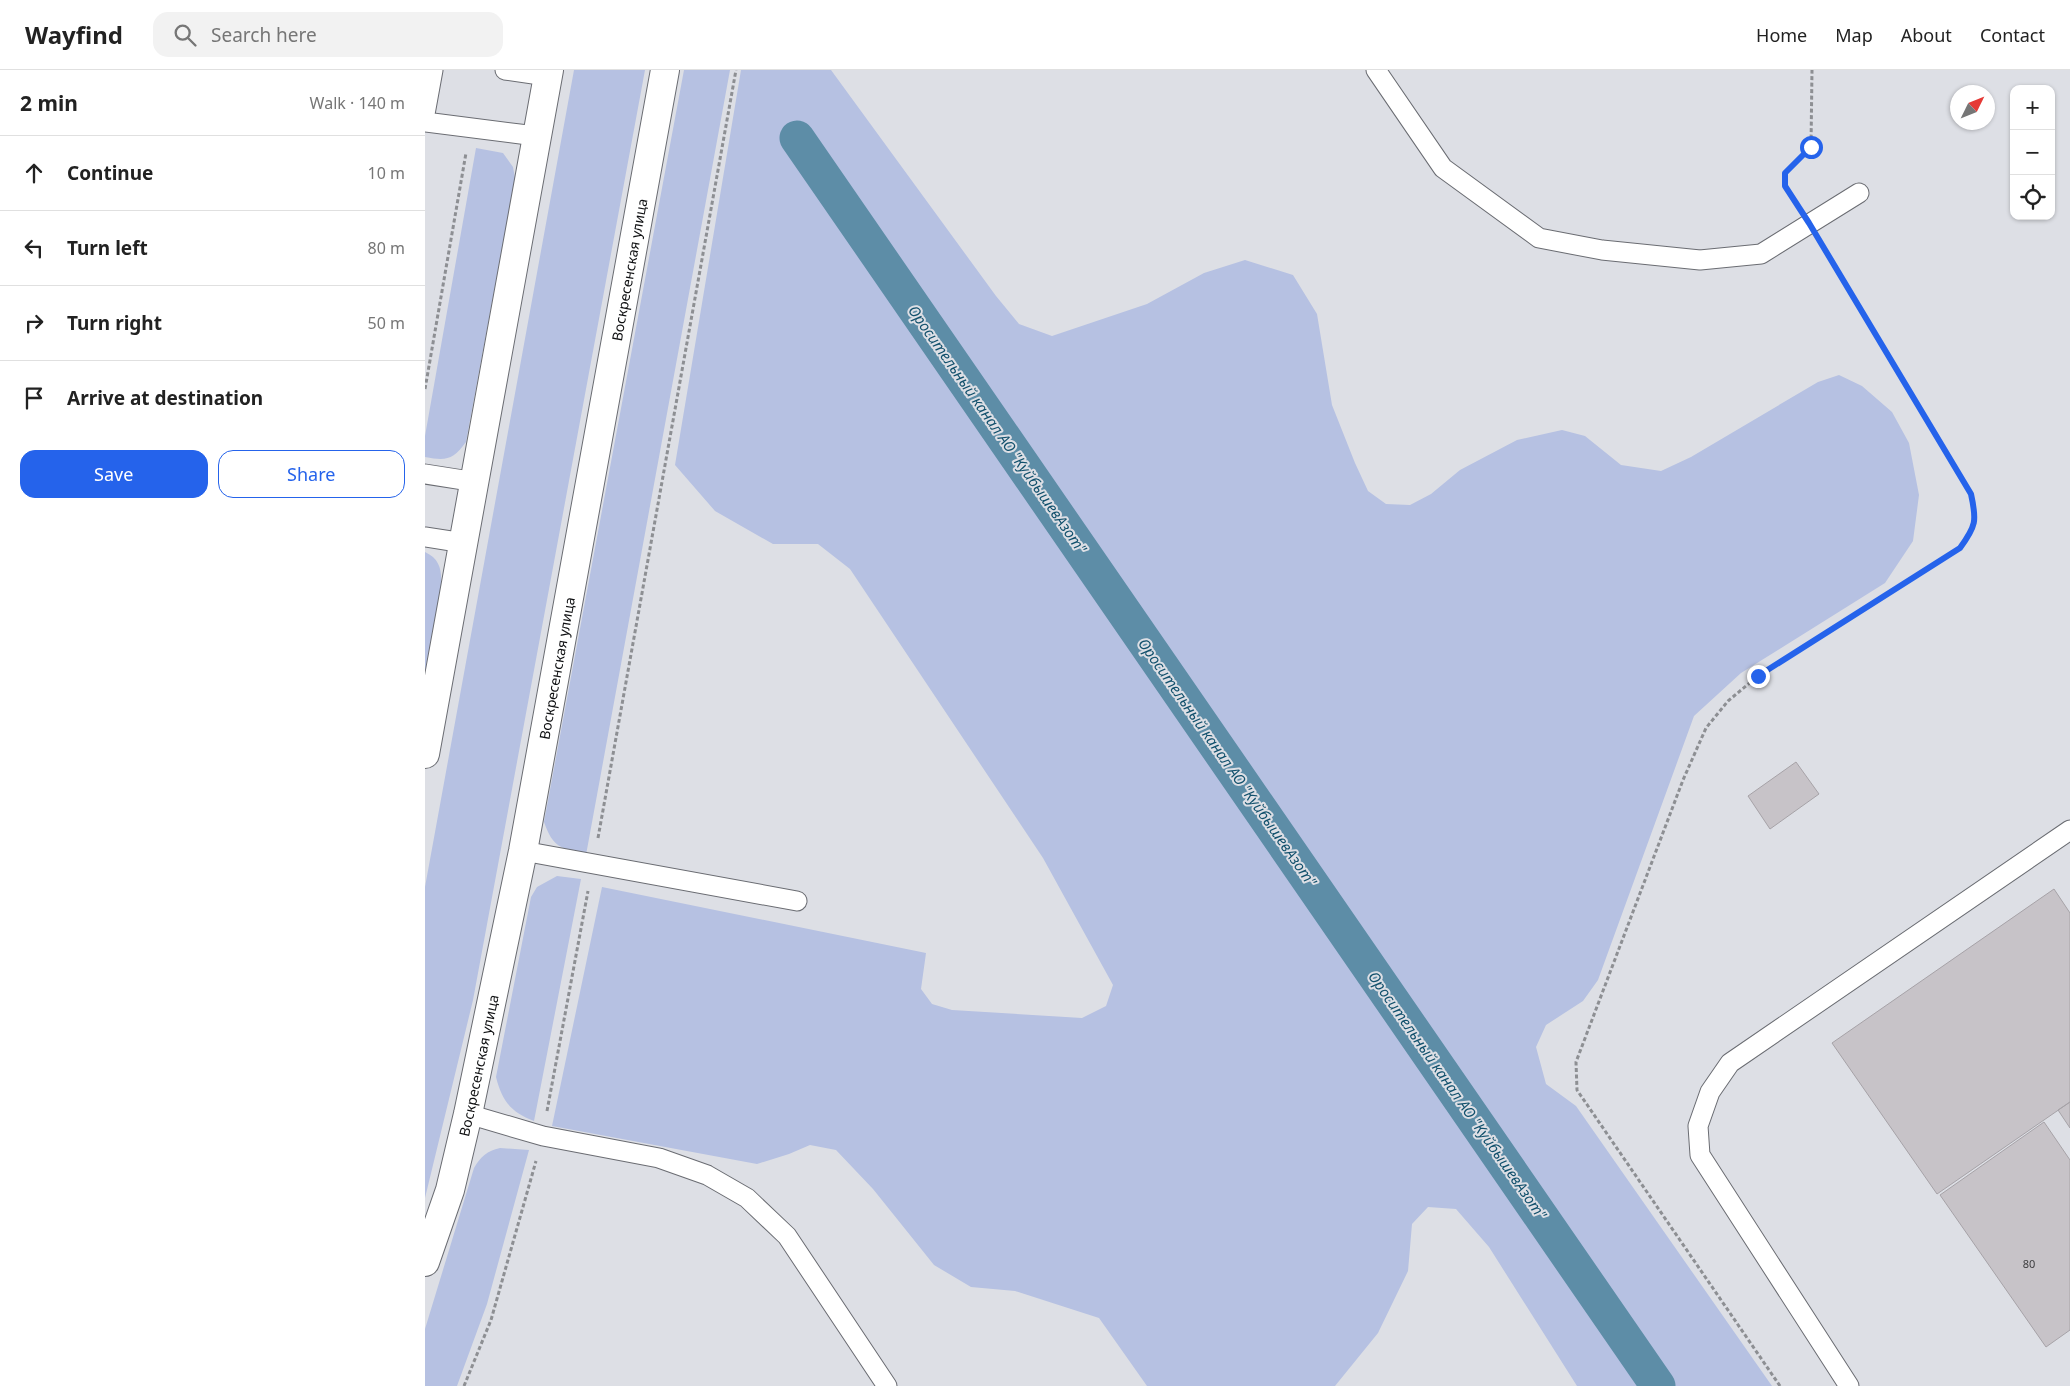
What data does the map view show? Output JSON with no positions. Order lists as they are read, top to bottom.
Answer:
{
  "streets": {
    "main road": ["Воскресенская улица"]
  },
  "water": ["Оросительный канал АО \"КуйбышевАзот\""],
  "house_numbers": ["80"],
  "north": "top right",
  "page": {
    "header": "Wayfind",
    "search": "Search here",
    "nav": [
      "Home",
      "Map",
      "About",
      "Contact"
    ],
    "heading": ["2 min", "Walk · 140 m"],
    "map_buttons": ["+", "−"],
    "list": [
      ["Continue", "10 m"],
      ["Turn left", "80 m"],
      ["Turn right", "50 m"],
      "Arrive at destination"
    ],
    "buttons": ["Save", "Share"]
  }
}
